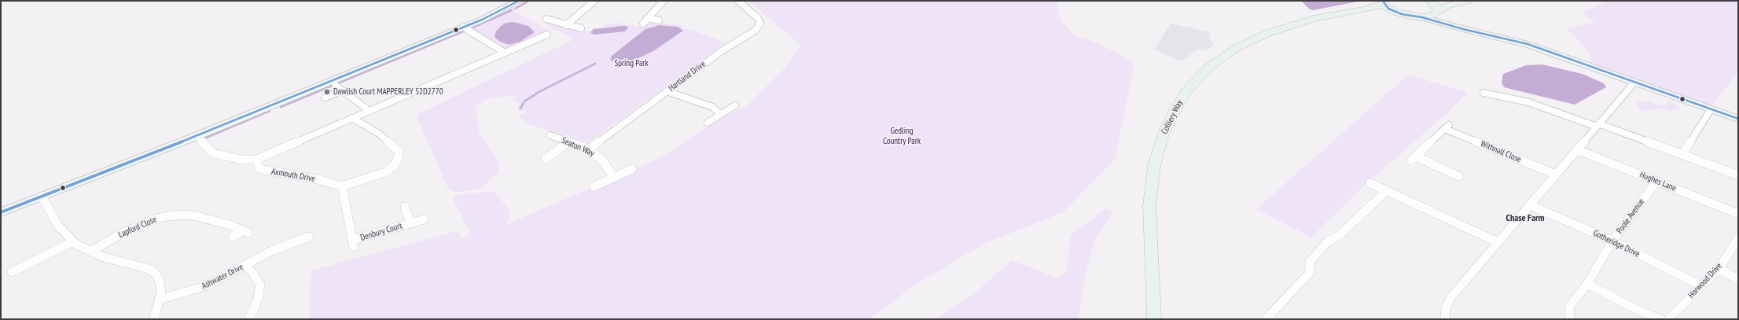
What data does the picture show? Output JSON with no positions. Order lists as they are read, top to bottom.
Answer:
{
  "streets": {
    "main road": ["Colliery Way"],
    "street": [
      "Hartland Drive",
      "Seaton Way",
      "Withnall Close",
      "Axmouth Drive",
      "Hughes Lane",
      "Poole Avenue",
      "Lapford Close",
      "Denbury Court",
      "Gotheridge Drive",
      "Ashwater Drive",
      "Horwood Drive"
    ]
  },
  "crossings": [
    ["Hartland Drive", "Seaton Way"],
    ["Axmouth Drive", "Denbury Court"],
    ["Hughes Lane", "Poole Avenue"],
    ["Poole Avenue", "Gotheridge Drive"],
    ["Gotheridge Drive", "Horwood Drive"]
  ],
  "districts": ["Chase Farm"],
  "parks": ["Spring Park", "Gedling Country Park"],
  "places": ["Dawlish Court MAPPERLEY 52D2770"]
}
